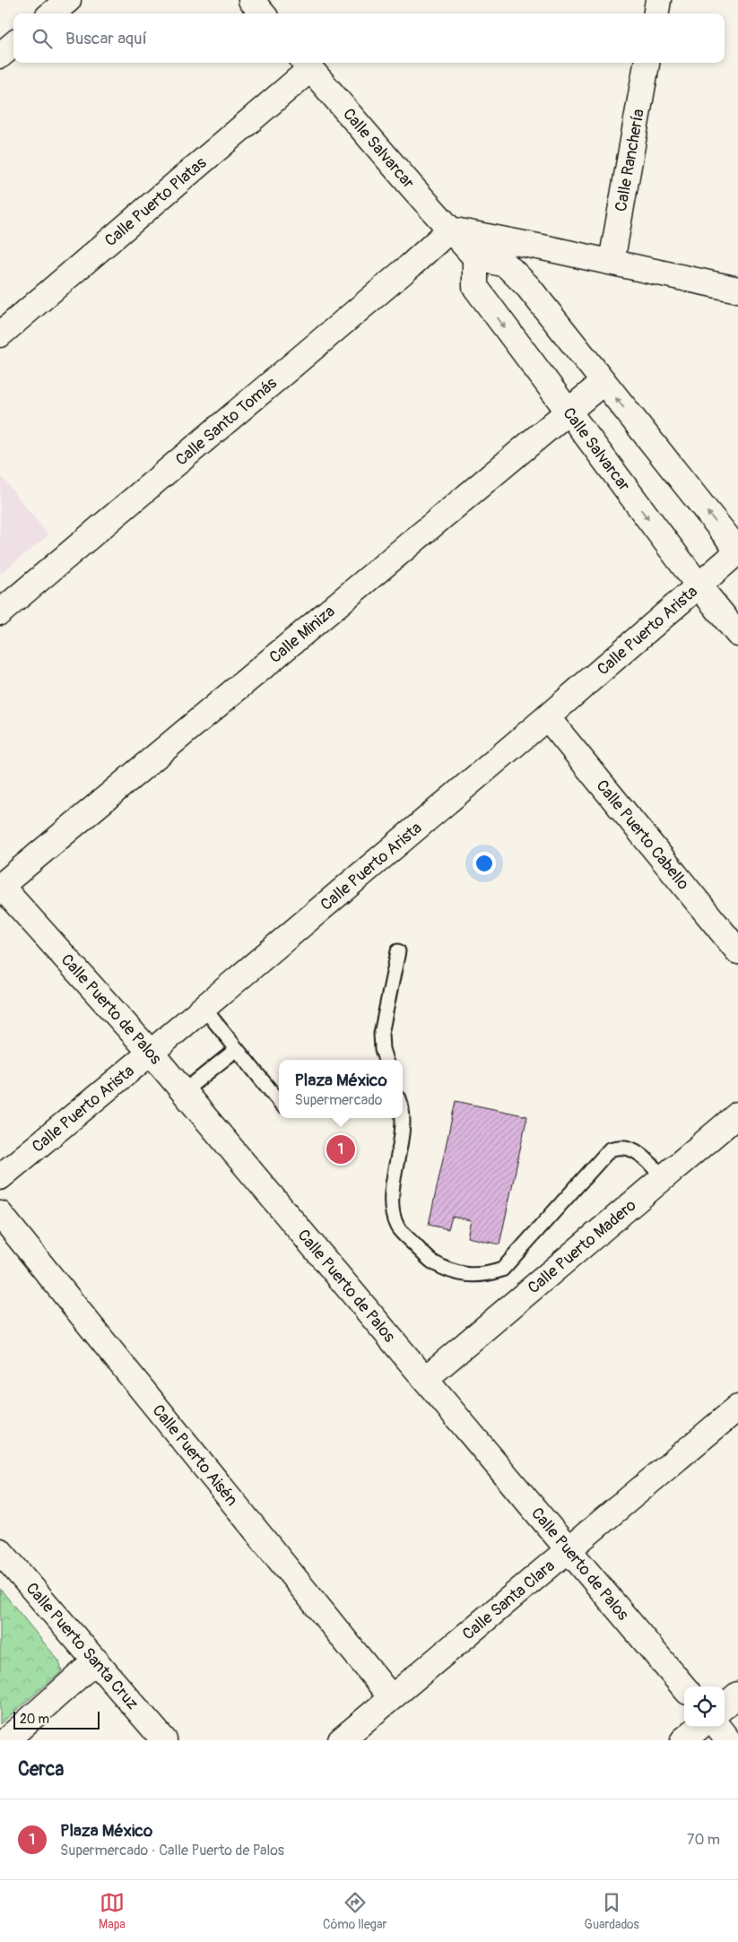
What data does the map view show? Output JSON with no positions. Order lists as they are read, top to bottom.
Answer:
{
  "streets": {
    "street": [
      "Calle Salvarcar",
      "Calle Ranchería",
      "Calle Puerto Platas",
      "Calle Santo Tomás",
      "Calle Puerto Arista",
      "Calle Miniza",
      "Calle Puerto Cabello",
      "Calle Puerto de Palos",
      "Calle Puerto Madero",
      "Calle Puerto Aisén",
      "Calle Santa Clara",
      "Calle Puerto Santa Cruz"
    ]
  },
  "crossings": [
    ["Calle Salvarcar", "Calle Puerto Platas"],
    ["Calle Salvarcar", "Calle Santo Tomás"],
    ["Calle Salvarcar", "Calle Puerto Arista"],
    ["Calle Salvarcar", "Calle Miniza"],
    ["Calle Puerto Arista", "Calle Puerto Cabello"],
    ["Calle Puerto Arista", "Calle Puerto de Palos"],
    ["Calle Miniza", "Calle Puerto de Palos"],
    ["Calle Puerto de Palos", "Calle Puerto Madero"],
    ["Calle Puerto de Palos", "Calle Santa Clara"],
    ["Calle Puerto Aisén", "Calle Santa Clara"]
  ],
  "scale_bar": "20 m",
  "page": {
    "search": "Buscar aquí",
    "popup": ["Plaza México", "Supermercado"],
    "pins": "1",
    "scale": "20 m",
    "heading": "Cerca",
    "list": [
      {
        "mark": "1",
        "name": "Plaza México",
        "note": "Supermercado · Calle Puerto de Palos",
        "value": "70 m"
      }
    ],
    "nav": ["Mapa", "Cómo llegar", "Guardados"]
  }
}
